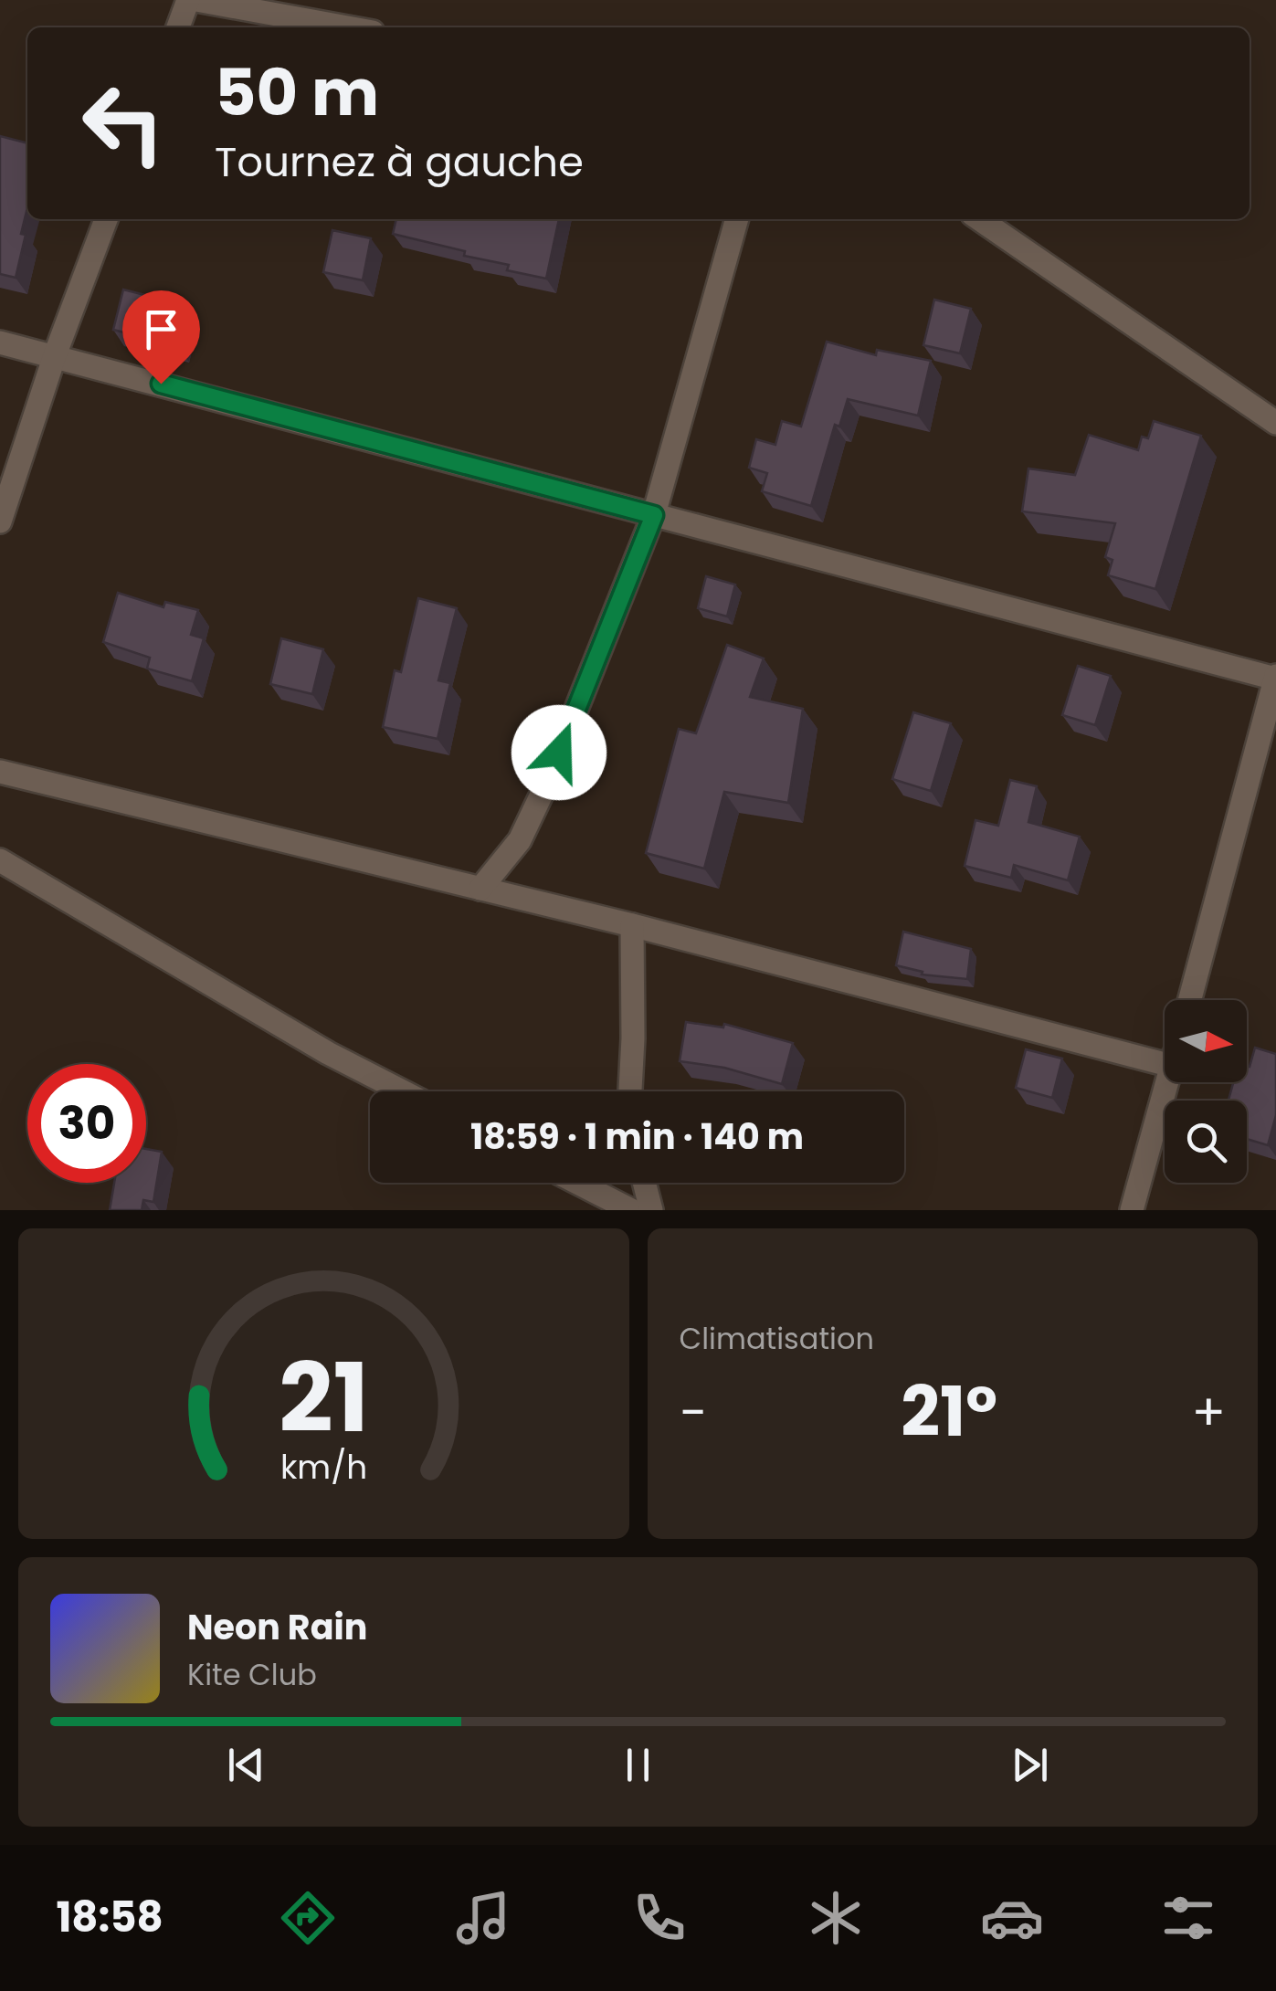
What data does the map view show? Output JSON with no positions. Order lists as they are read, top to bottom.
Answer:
{
  "north": "right",
  "page": {
    "turn": ["50 m", "Tournez à gauche"],
    "limit": "30",
    "trip": "18:59 · 1 min · 140 m",
    "tile": "Climatisation",
    "heat": ["−", "21°", "+"],
    "song": ["Neon Rain", "Kite Club"],
    "tabs": "18:58",
    "gauge": ["21", "km/h"]
  }
}
